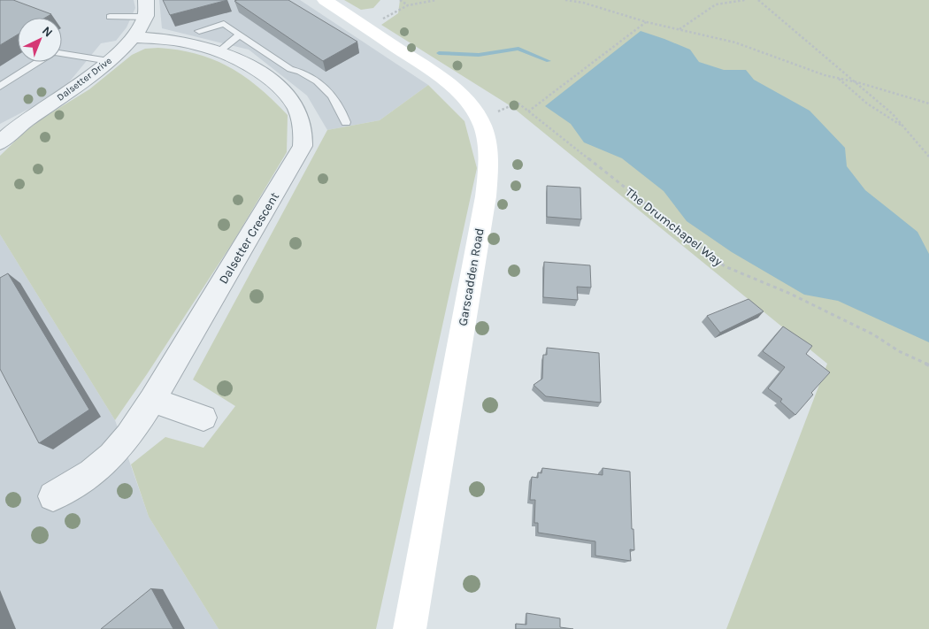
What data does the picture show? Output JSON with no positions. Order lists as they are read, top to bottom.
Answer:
{
  "streets": {
    "street": ["Dalsetter Drive", "Dalsetter Crescent", "Garscadden Road"],
    "path": ["The Drumchapel Way"]
  },
  "crossings": [
    ["Dalsetter Drive", "Dalsetter Crescent"]
  ],
  "north": "top right"
}
